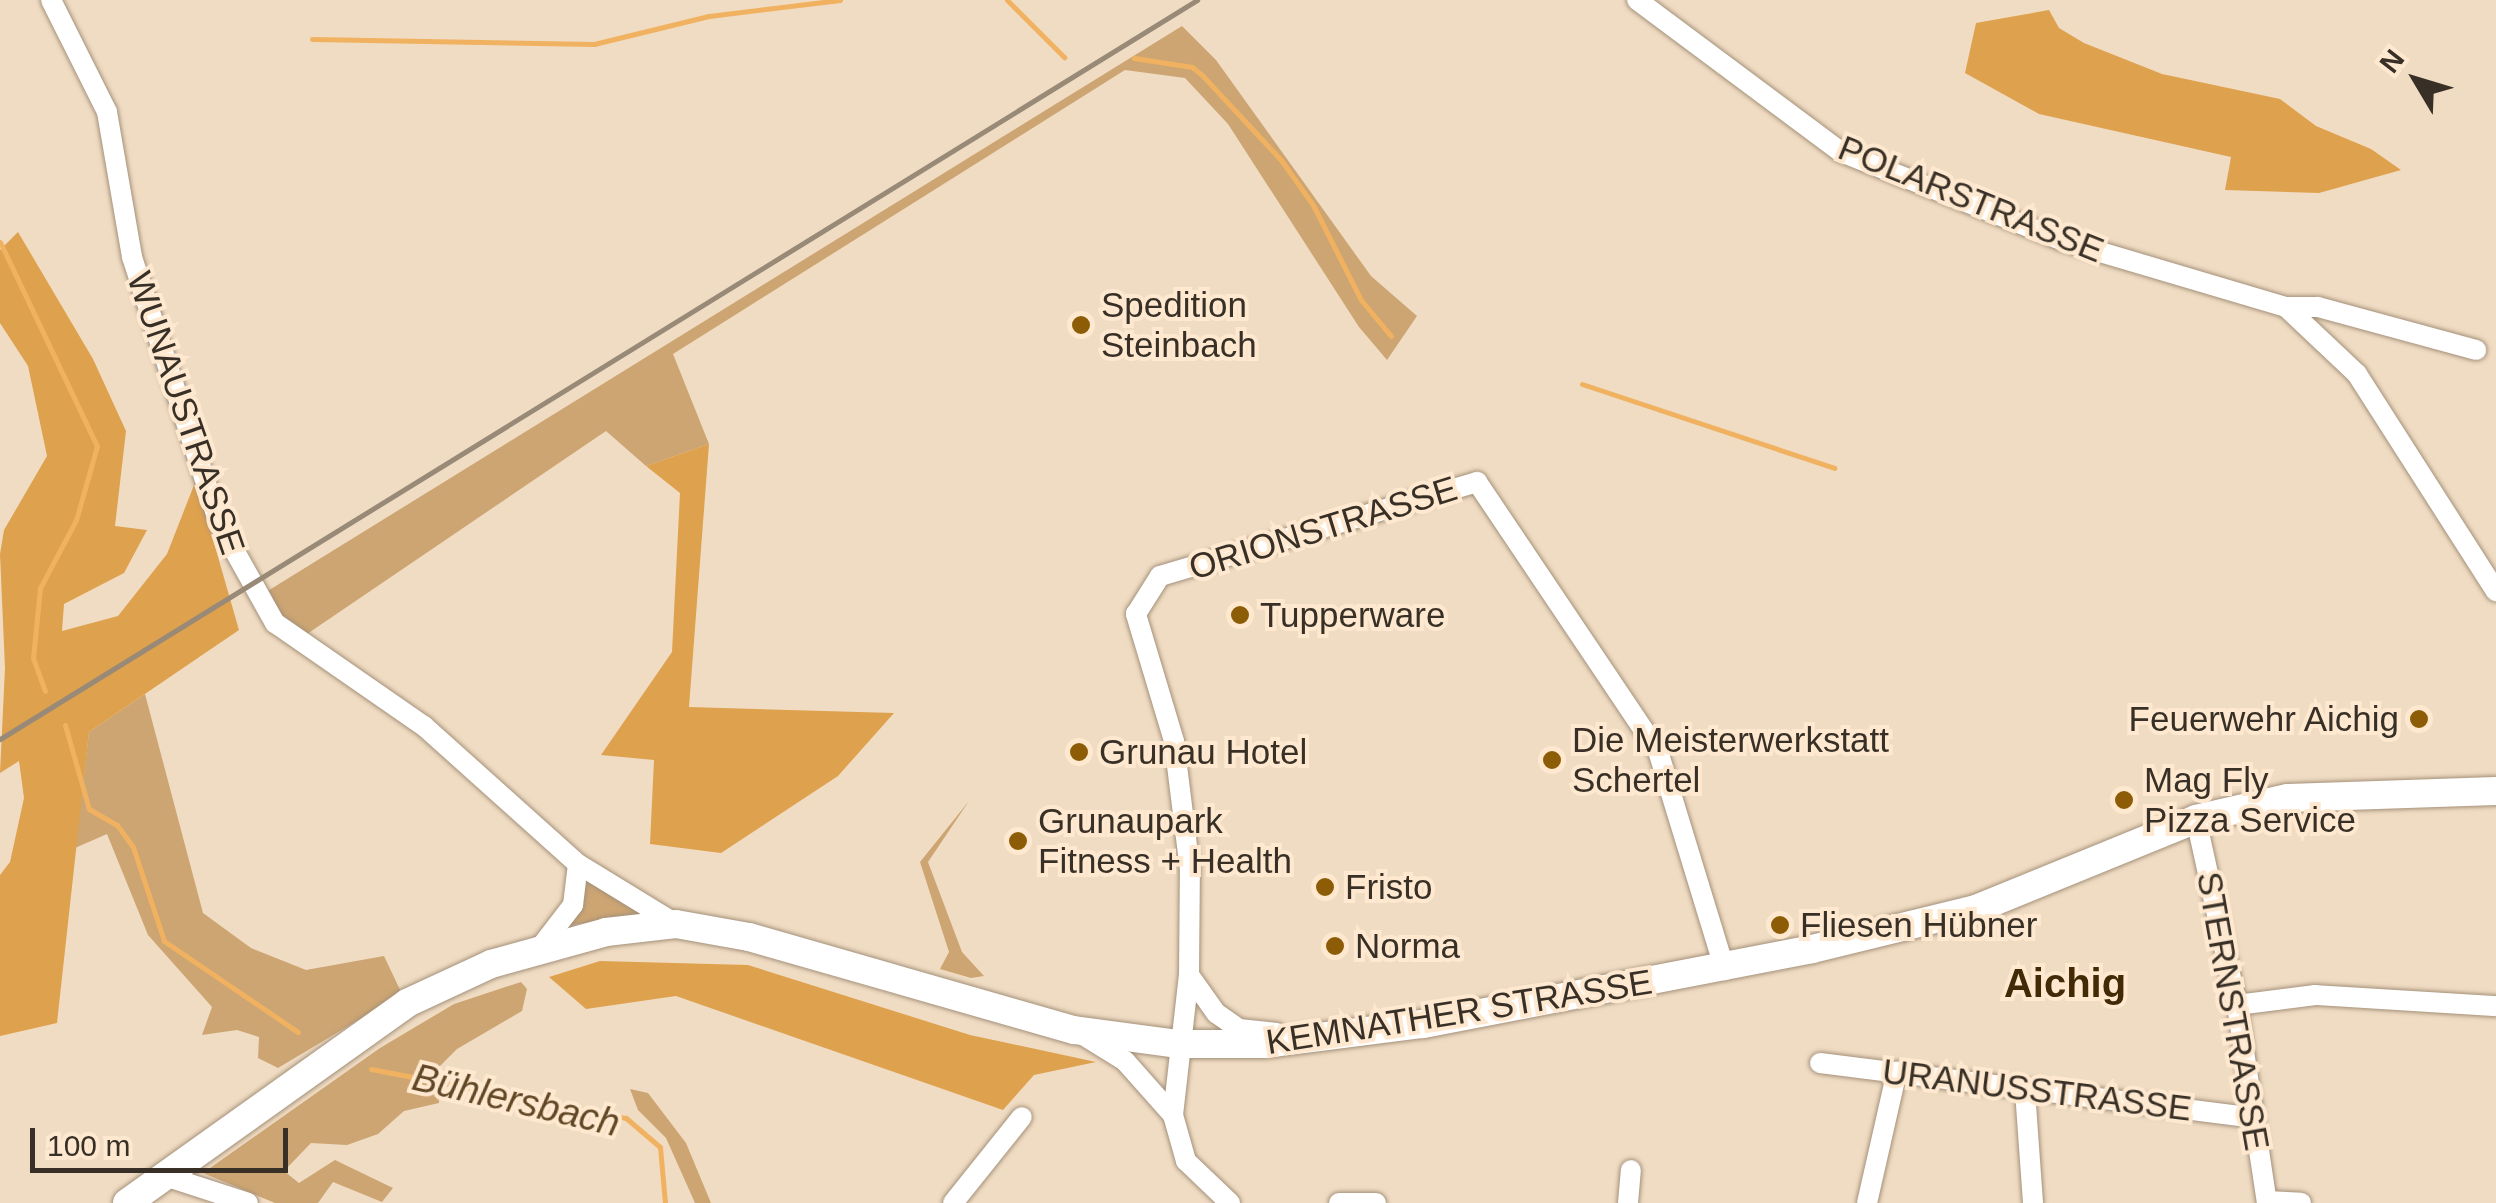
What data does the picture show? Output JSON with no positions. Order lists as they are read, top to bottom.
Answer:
{
  "streets": {
    "main road": ["KEMNATHER STRASSE"],
    "street": [
      "POLARSTRASSE",
      "WUNAUSTRASSE",
      "ORIONSTRASSE",
      "STERNSTRASSE",
      "URANUSSTRASSE"
    ]
  },
  "crossings": [
    ["WUNAUSTRASSE", "KEMNATHER STRASSE"],
    ["ORIONSTRASSE", "KEMNATHER STRASSE"],
    ["STERNSTRASSE", "KEMNATHER STRASSE"],
    ["STERNSTRASSE", "URANUSSTRASSE"]
  ],
  "districts": ["Aichig"],
  "water": ["Bühlersbach"],
  "places": [
    "Spedition Steinbach",
    "Tupperware",
    "Feuerwehr Aichig",
    "Grunau Hotel",
    "Die Meisterwerkstatt Schertel",
    "Mag Fly Pizza Service",
    "Grunaupark Fitness + Health",
    "Fristo",
    "Fliesen Hübner",
    "Norma"
  ],
  "scale_bar": "100 m",
  "north": "top left"
}
